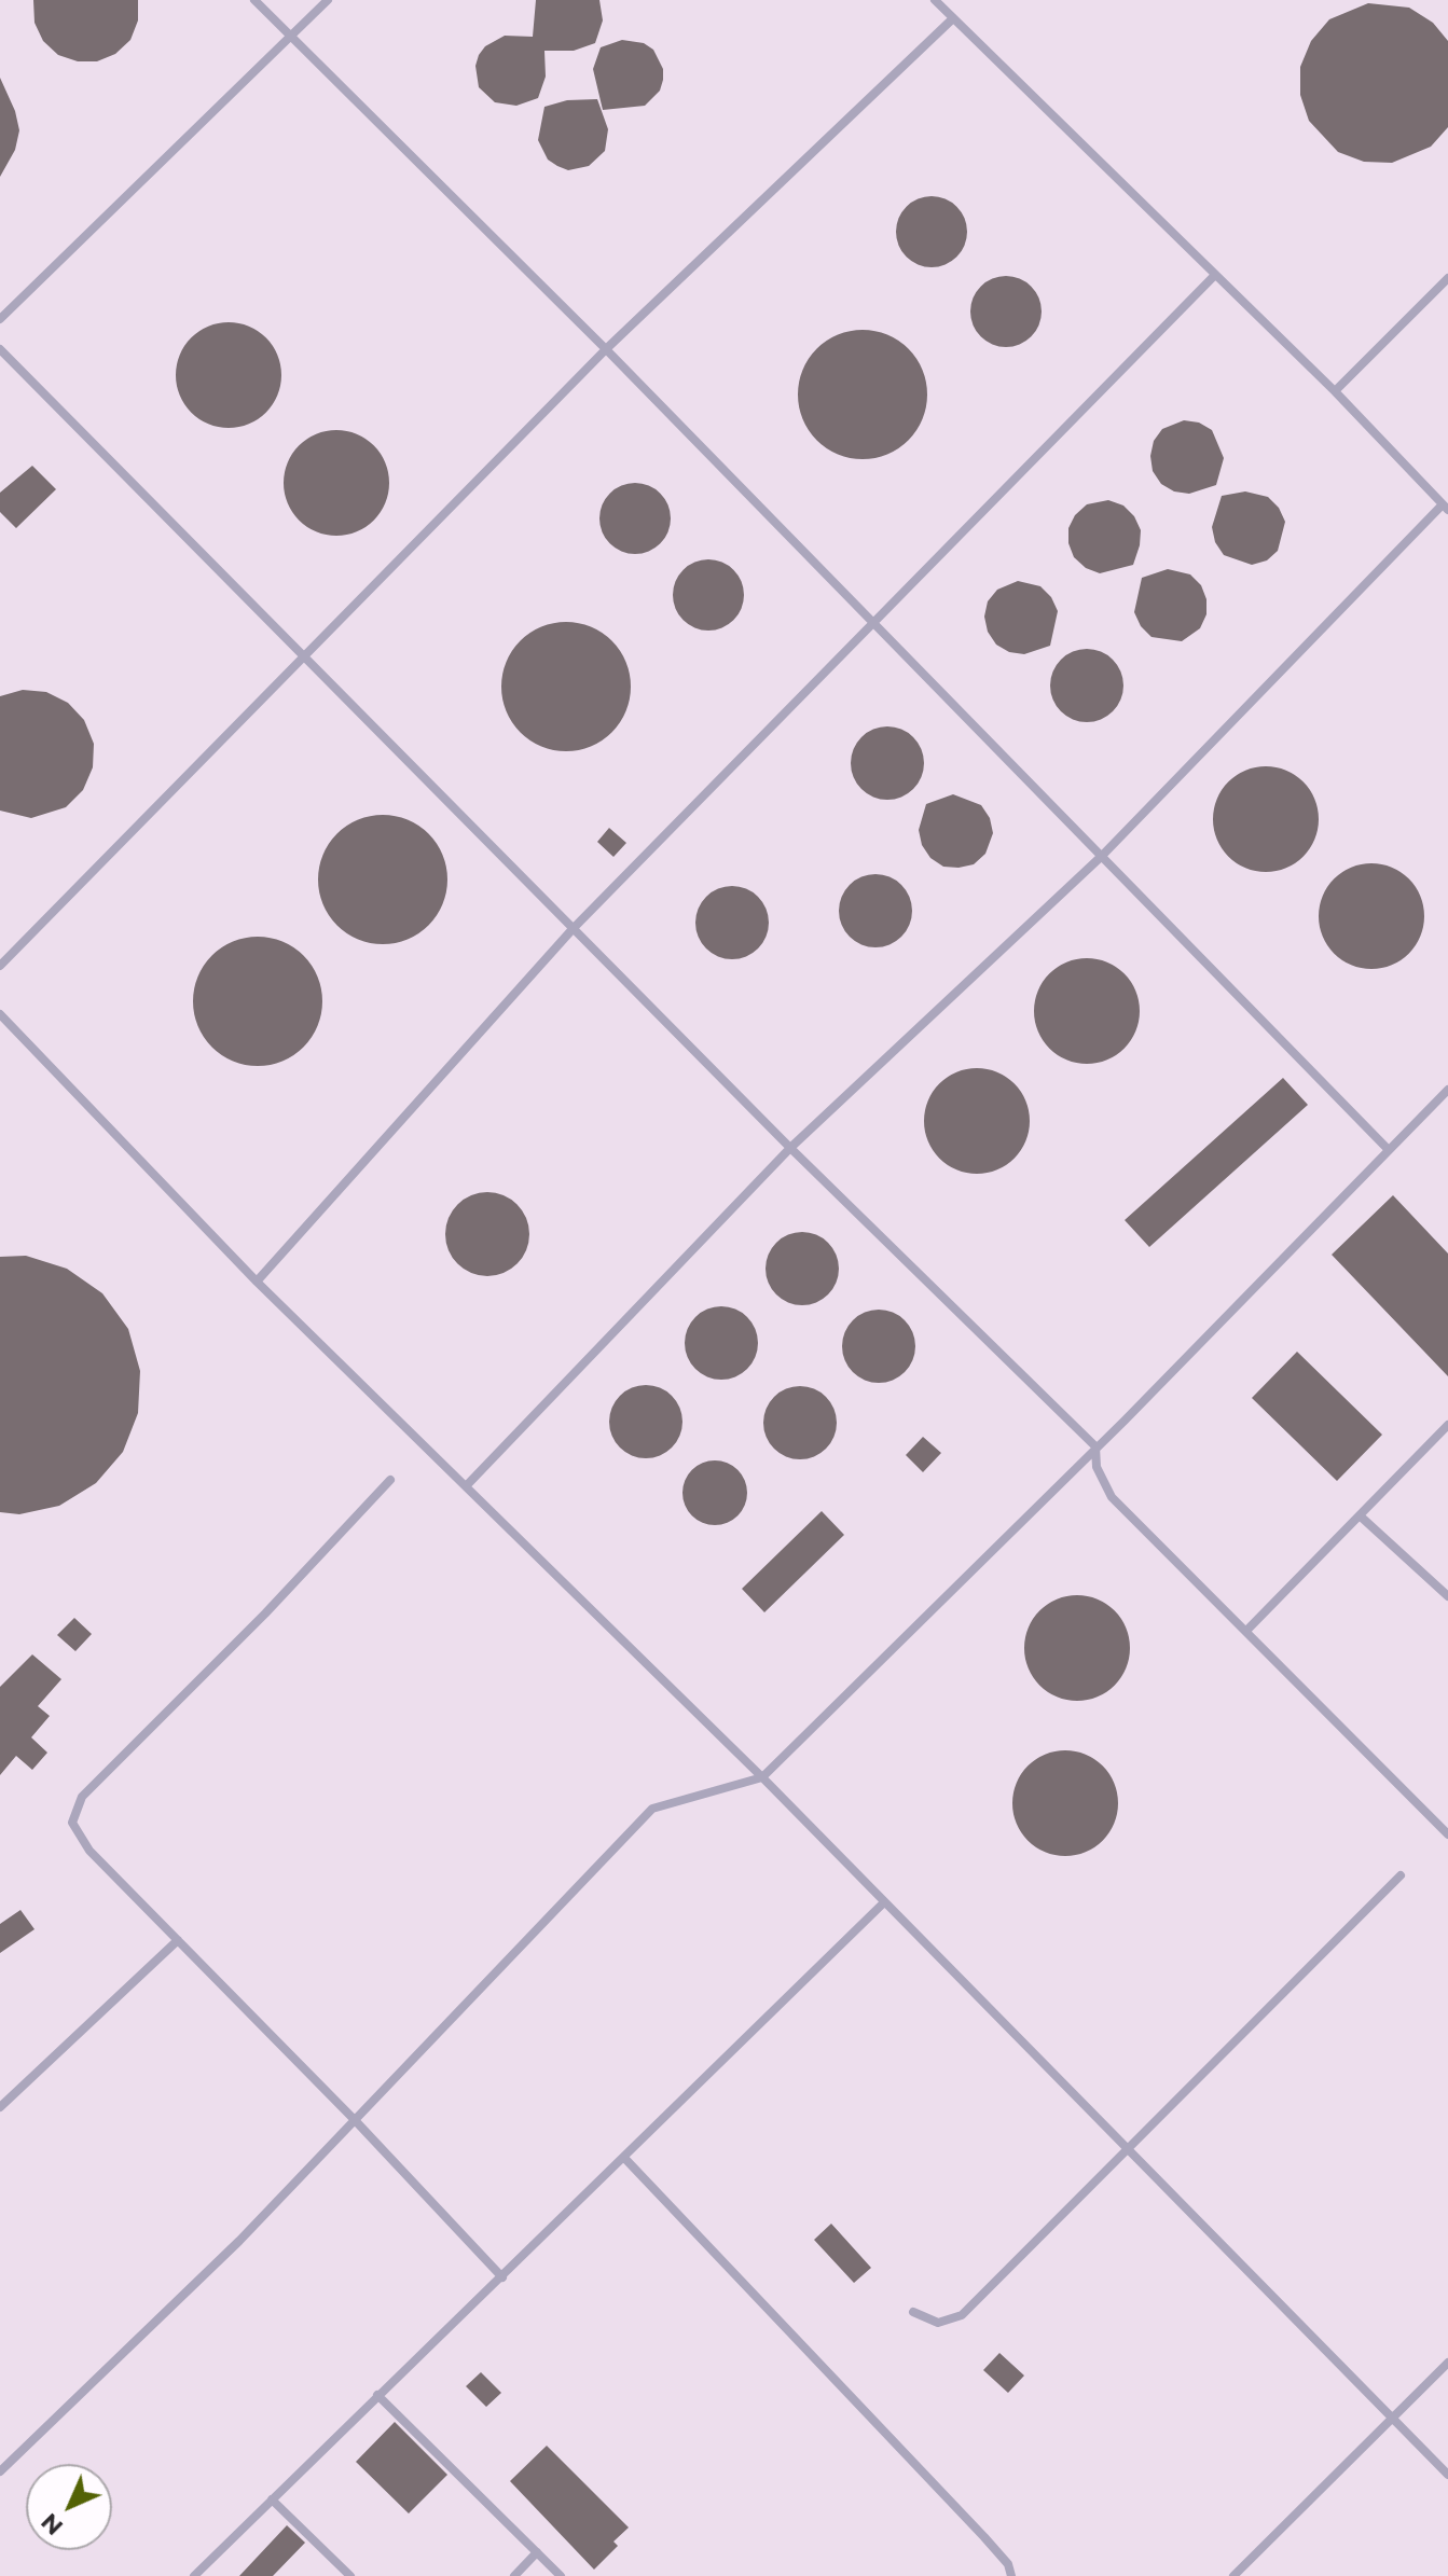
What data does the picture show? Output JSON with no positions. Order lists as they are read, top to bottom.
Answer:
{
  "north": "bottom left"
}
